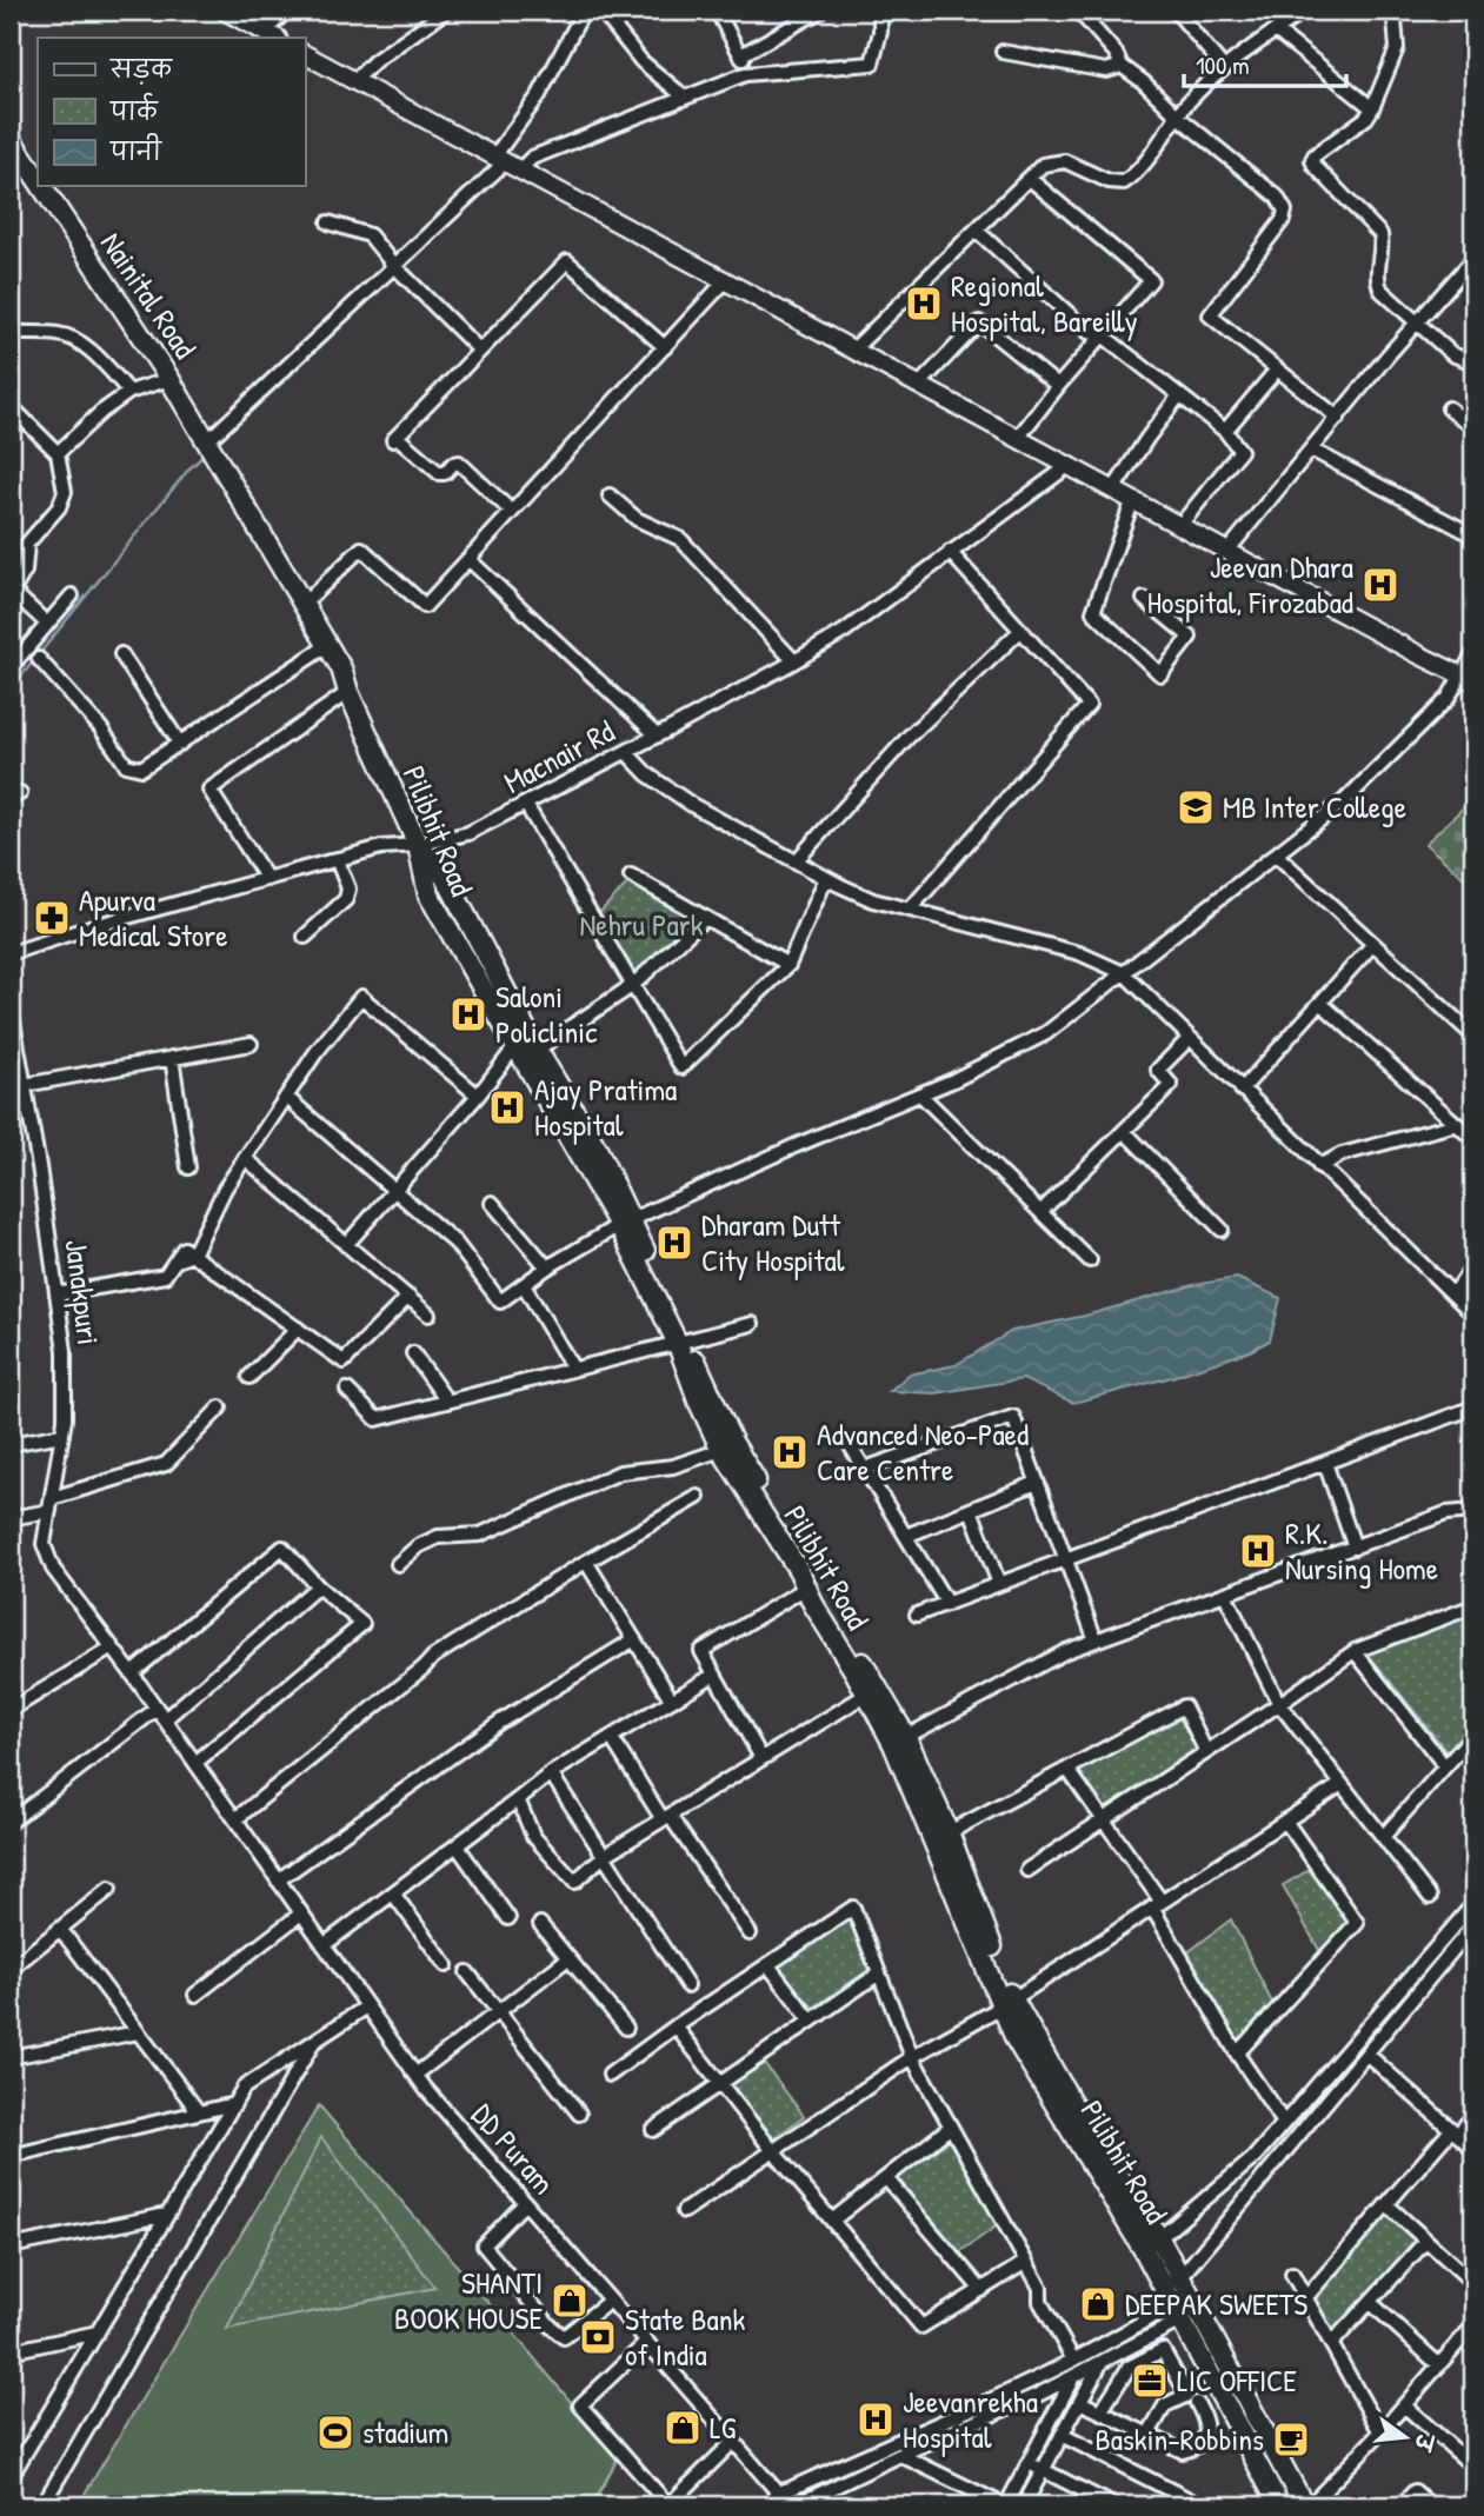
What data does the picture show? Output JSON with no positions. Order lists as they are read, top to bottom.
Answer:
{
  "streets": {
    "highway": ["Nainital Road", "Pilibhit Road"],
    "street": ["Macnair Rd", "Janakpuri", "DD Puram"]
  },
  "crossings": [
    ["Nainital Road", "Pilibhit Road"],
    ["Macnair Rd", "Pilibhit Road"],
    ["Janakpuri", "DD Puram"]
  ],
  "parks": ["Nehru Park"],
  "places": {
    "hospital": [
      "Regional Hospital, Bareilly",
      "Jeevan Dhara Hospital, Firozabad",
      "Saloni Policlinic",
      "Ajay Pratima Hospital",
      "Dharam Dutt City Hospital",
      "Advanced Neo-Paed Care Centre",
      "R.K. Nursing Home",
      "Jeevanrekha Hospital"
    ],
    "school or university": ["MB Inter College"],
    "pharmacy": ["Apurva Medical Store"],
    "shop": ["SHANTI BOOK HOUSE", "DEEPAK SWEETS", "LG"],
    "bank": ["State Bank of India"],
    "office": ["LIC OFFICE"],
    "sports": ["stadium"],
    "cafe": ["Baskin-Robbins"]
  },
  "legend": ["सड़क", "पार्क", "पानी"],
  "scale_bar": "100 m",
  "north": "right"
}
